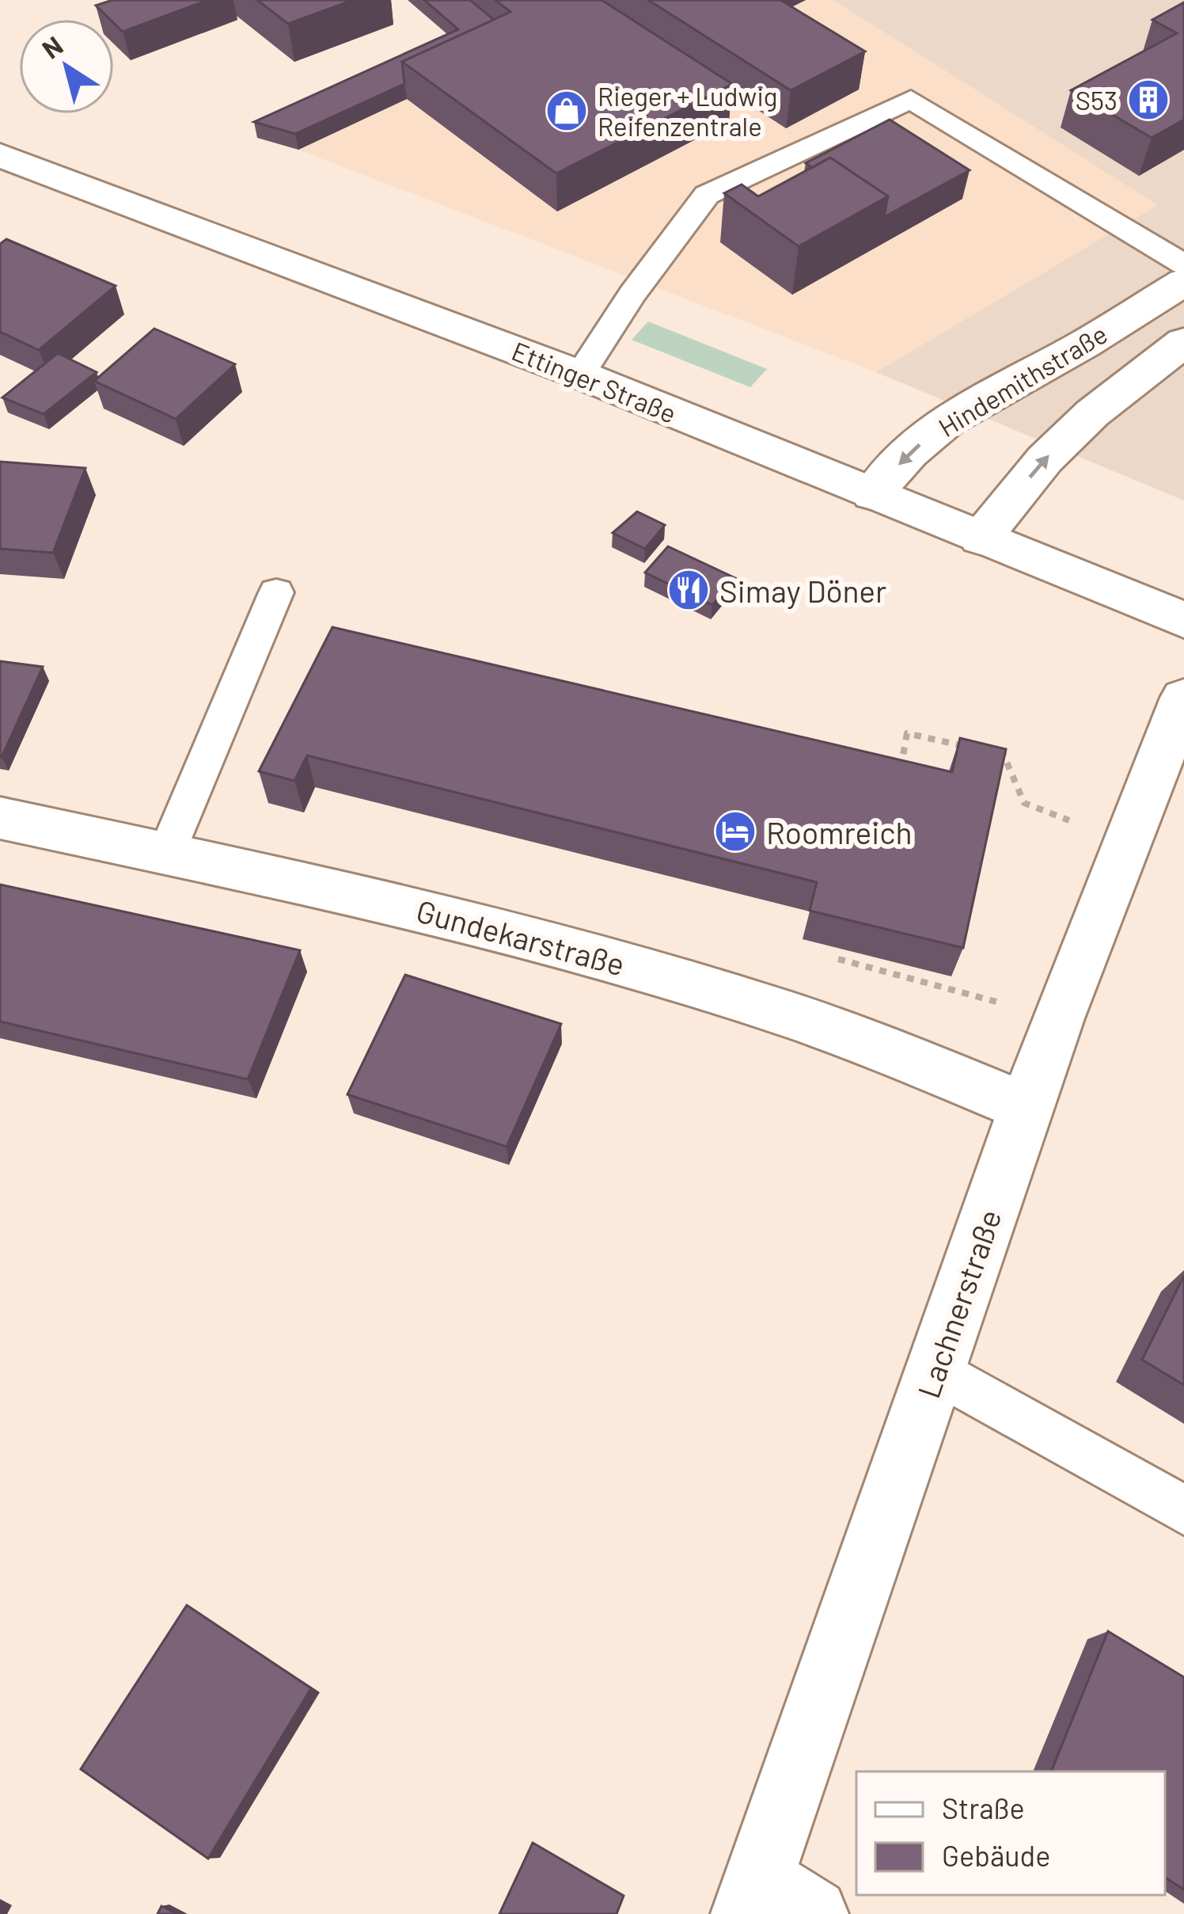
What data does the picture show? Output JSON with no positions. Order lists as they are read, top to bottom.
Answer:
{
  "streets": {
    "street": [
      "Hindemithstraße",
      "Ettinger Straße",
      "Gundekarstraße",
      "Lachnerstraße"
    ]
  },
  "crossings": [
    ["Hindemithstraße", "Ettinger Straße"],
    ["Gundekarstraße", "Lachnerstraße"]
  ],
  "places": {
    "building": ["S53"],
    "shop": ["Rieger + Ludwig Reifenzentrale"],
    "restaurant": ["Simay Döner"],
    "hotel": ["Roomreich"]
  },
  "legend": ["Straße", "Gebäude"],
  "north": "top left"
}
